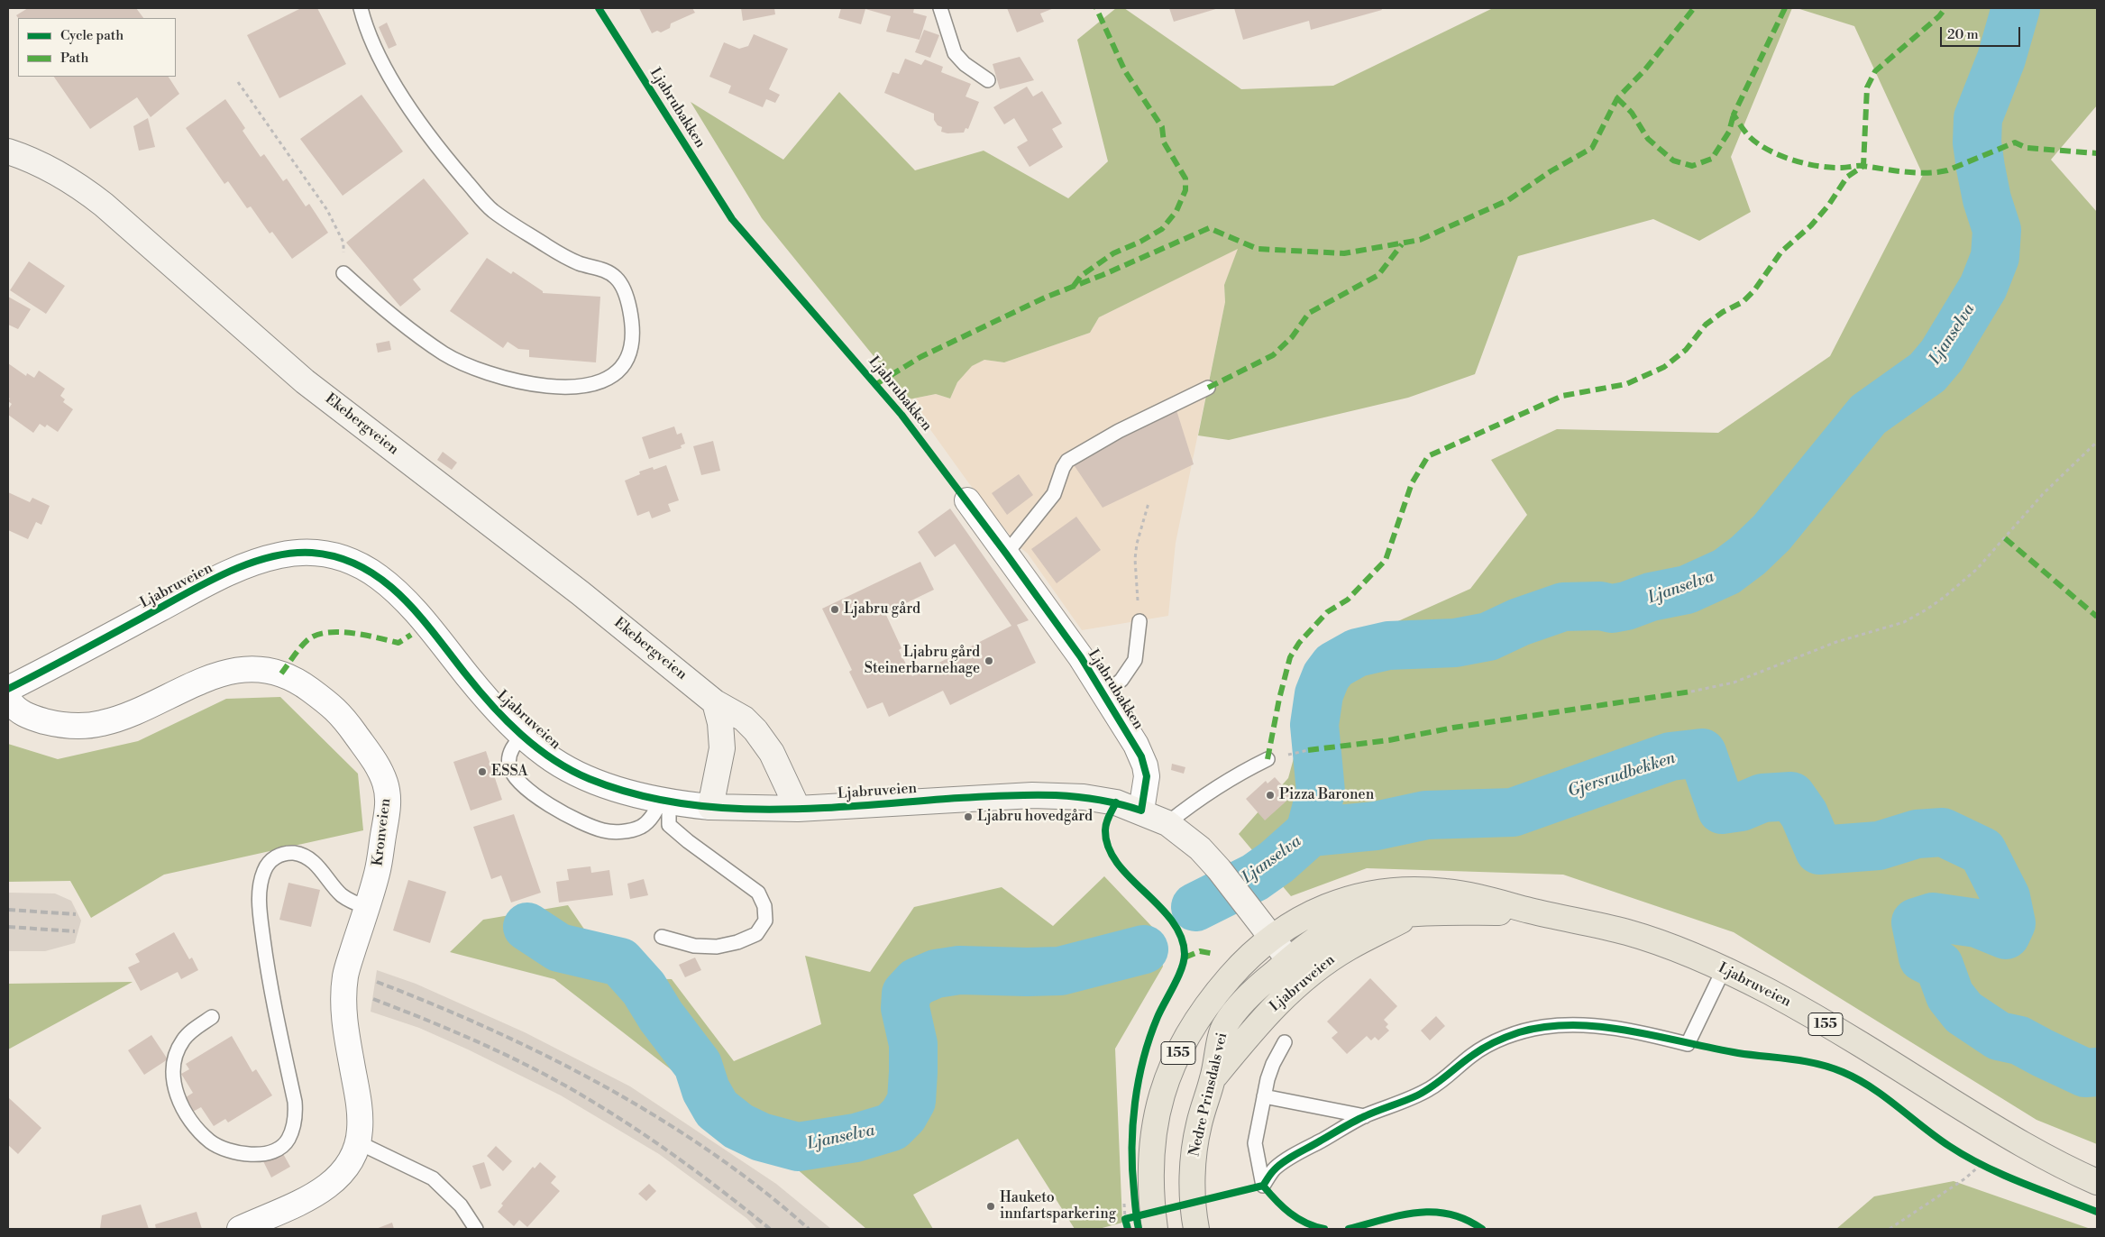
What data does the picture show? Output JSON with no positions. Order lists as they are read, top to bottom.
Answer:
{
  "streets": {
    "main road": [
      "Ekebergveien",
      "Ljabruveien",
      "155",
      "Nedre Prinsdals vei"
    ],
    "street": ["Ljabrubakken", "Kronveien"]
  },
  "crossings": [
    ["Ljabrubakken", "Ljabruveien"],
    ["Ekebergveien", "Ljabruveien"],
    ["Ljabruveien", "Nedre Prinsdals vei"]
  ],
  "water": ["Ljanselva", "Gjersrudbekken"],
  "places": [
    "Ljabru gård",
    "Ljabru gård Steinerbarnehage",
    "ESSA",
    "Pizza Baronen",
    "Ljabru hovedgård",
    "Hauketo innfartsparkering"
  ],
  "legend": ["Cycle path", "Path"],
  "scale_bar": "20 m"
}
